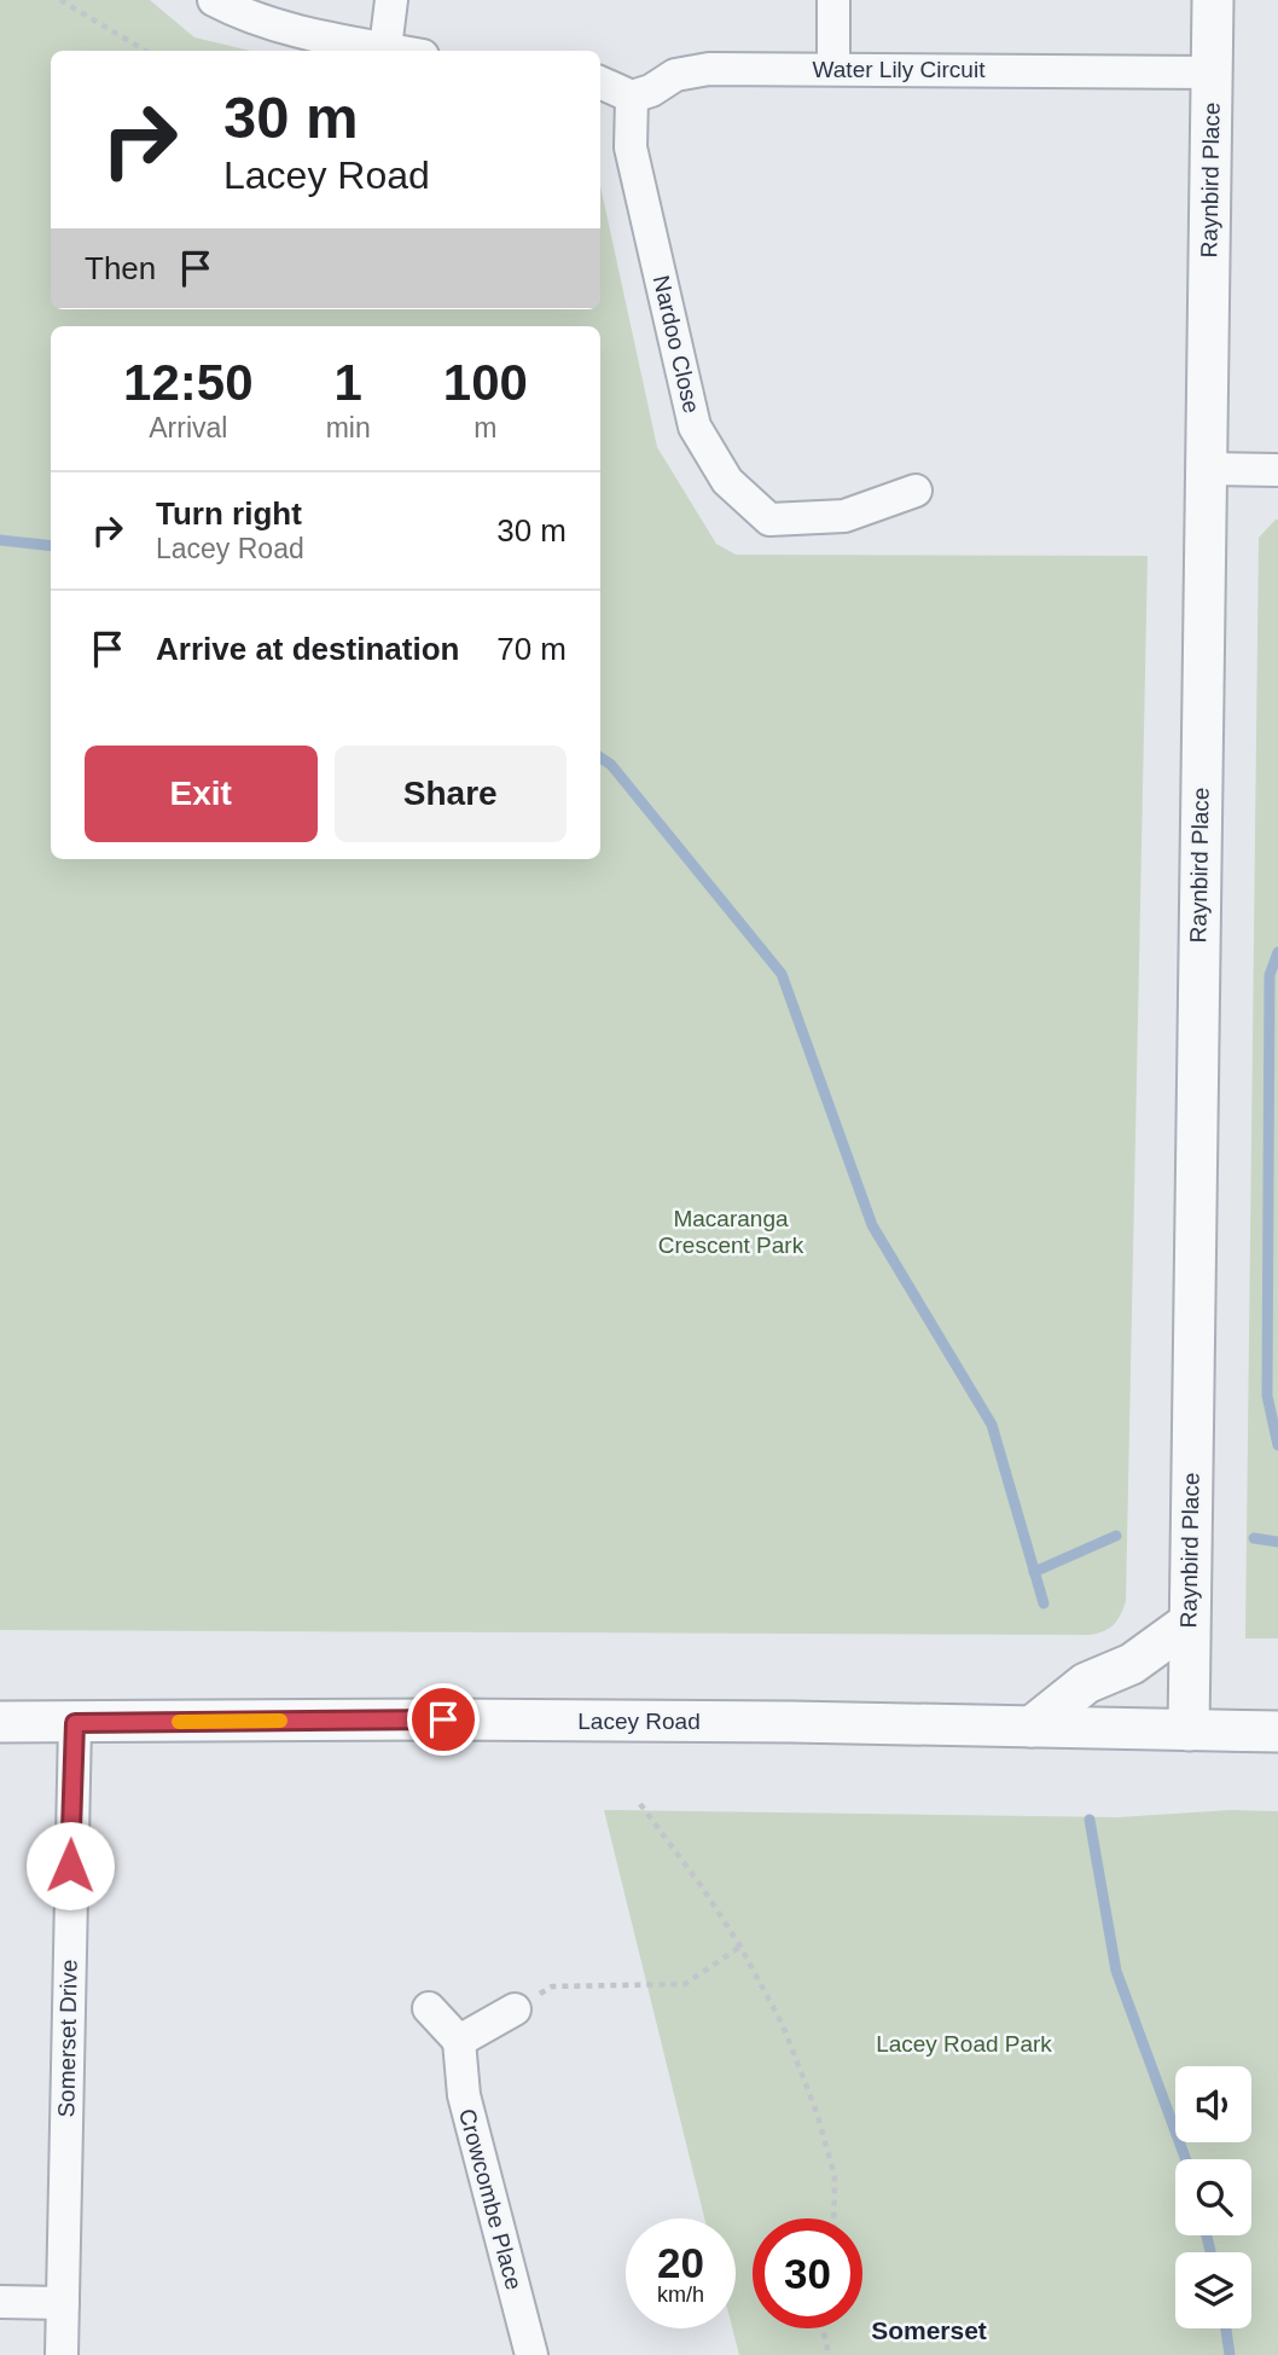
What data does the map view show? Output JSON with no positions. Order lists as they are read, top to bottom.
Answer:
{
  "streets": {
    "street": [
      "Water Lily Circuit",
      "Raynbird Place",
      "Nardoo Close",
      "Lacey Road",
      "Somerset Drive",
      "Crowcombe Place"
    ]
  },
  "crossings": [
    ["Water Lily Circuit", "Raynbird Place"],
    ["Water Lily Circuit", "Nardoo Close"],
    ["Raynbird Place", "Lacey Road"],
    ["Lacey Road", "Somerset Drive"]
  ],
  "districts": ["Somerset"],
  "parks": ["Macaranga Crescent Park", "Lacey Road Park"],
  "page": {
    "turn": ["30 m", "Lacey Road"],
    "then": "Then",
    "eta": [
      "12:50",
      "Arrival",
      "1",
      "min",
      "100",
      "m"
    ],
    "list": [
      {
        "name": "Turn right",
        "note": "Lacey Road",
        "value": "30 m"
      },
      {
        "name": "Arrive at destination",
        "value": "70 m"
      }
    ],
    "buttons": ["Exit", "Share"],
    "speed": "20 km/h",
    "limit": "30"
  }
}
